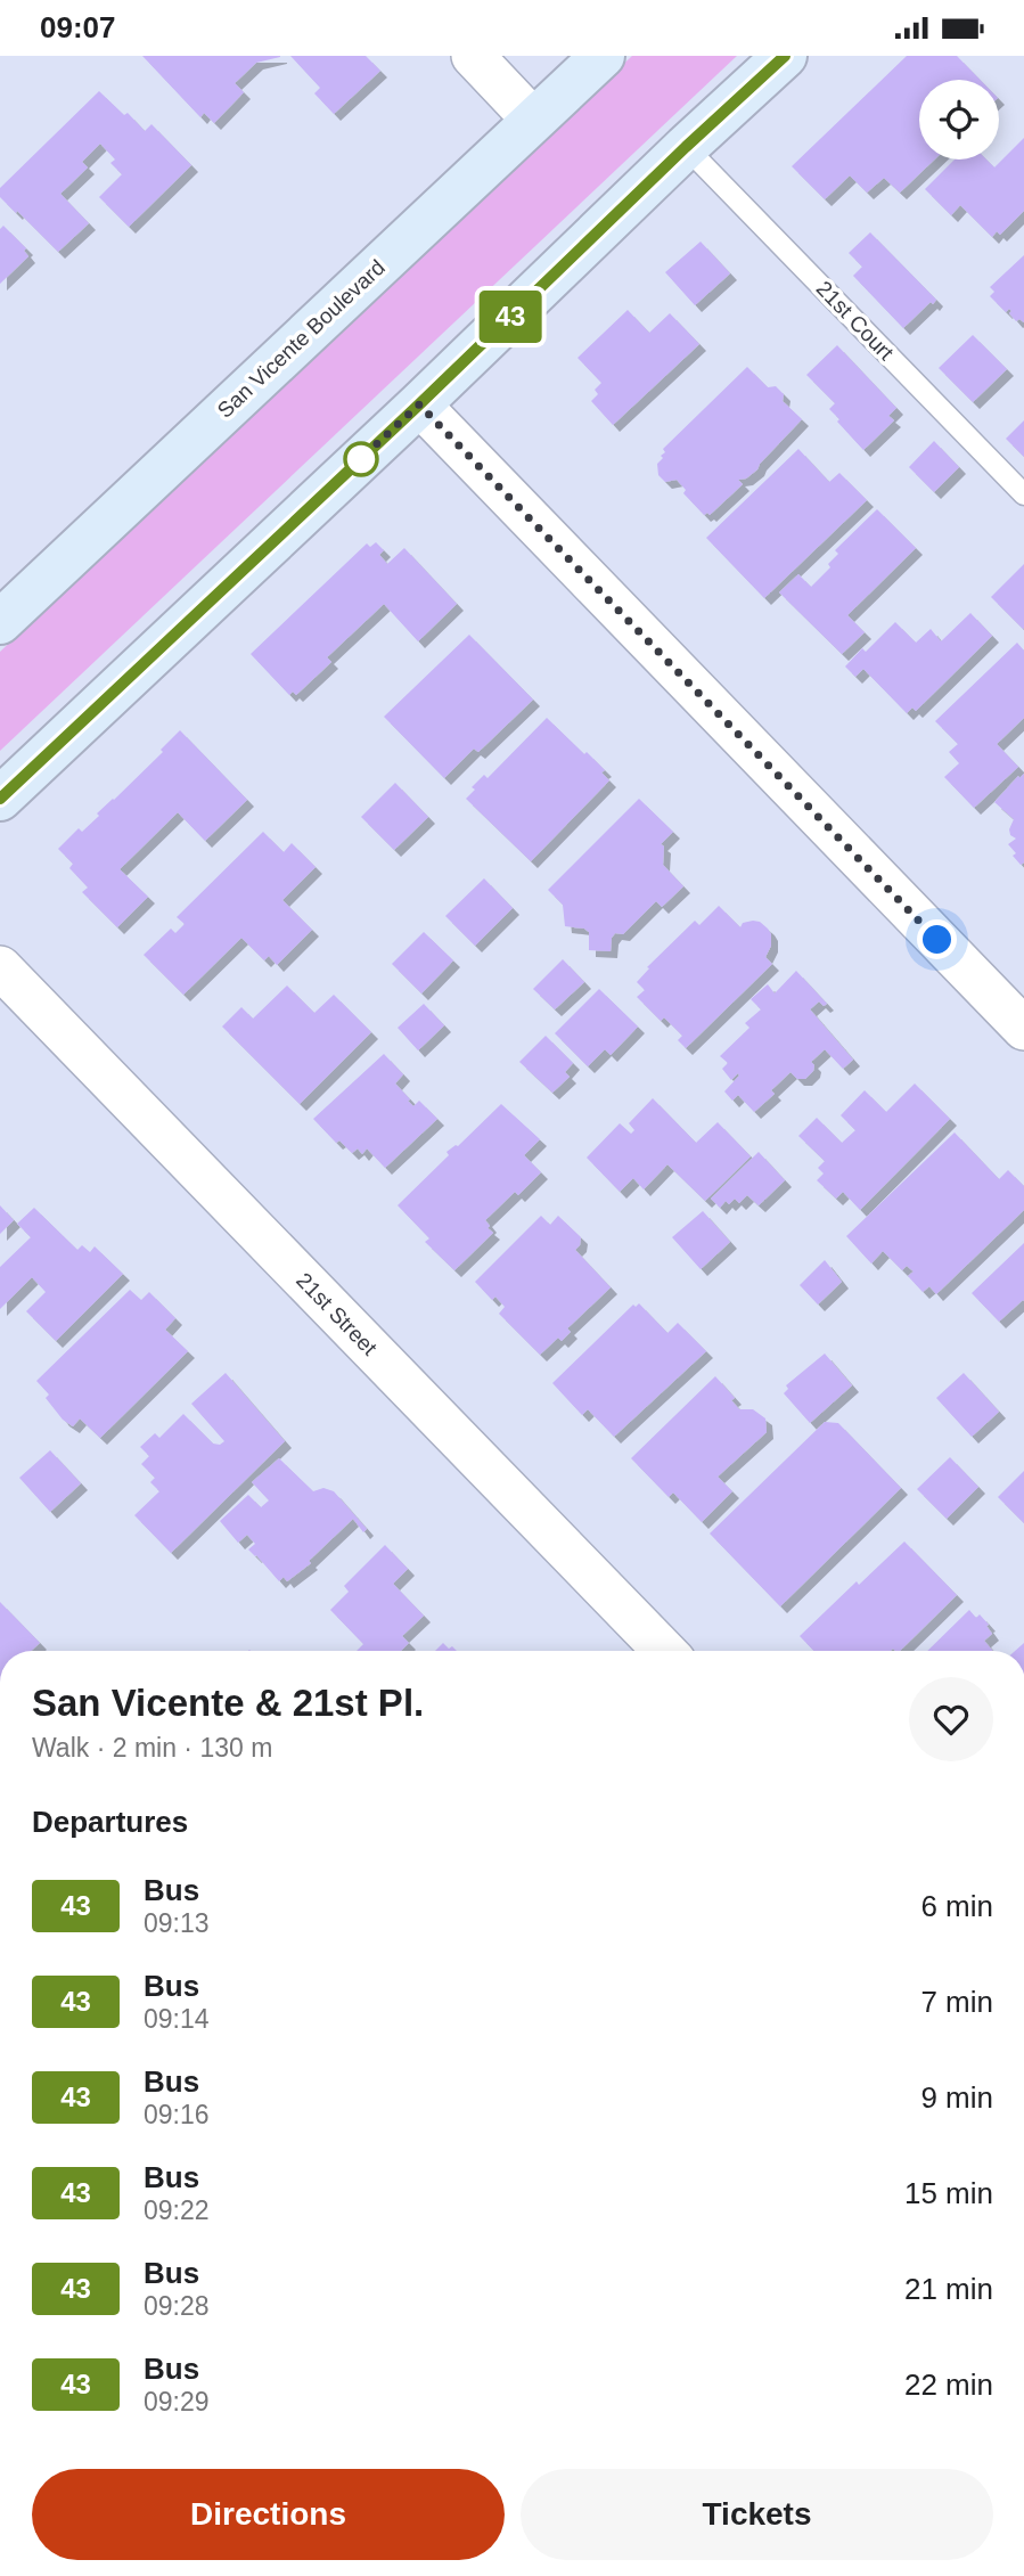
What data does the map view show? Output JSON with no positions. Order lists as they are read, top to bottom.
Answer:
{
  "streets": {
    "main road": ["San Vicente Boulevard"],
    "street": ["21st Street"],
    "lane": ["21st Court"]
  },
  "lines": ["bus line 43"],
  "page": {
    "status": "09:07",
    "on_map": "43",
    "heading": [
      ["San Vicente & 21st Pl.", "Walk · 2 min · 130 m"],
      "Departures"
    ],
    "list": [
      {
        "mark": "43",
        "name": "Bus",
        "note": "09:13",
        "value": "6 min"
      },
      {
        "mark": "43",
        "name": "Bus",
        "note": "09:14",
        "value": "7 min"
      },
      {
        "mark": "43",
        "name": "Bus",
        "note": "09:16",
        "value": "9 min"
      },
      {
        "mark": "43",
        "name": "Bus",
        "note": "09:22",
        "value": "15 min"
      },
      {
        "mark": "43",
        "name": "Bus",
        "note": "09:28",
        "value": "21 min"
      },
      {
        "mark": "43",
        "name": "Bus",
        "note": "09:29",
        "value": "22 min"
      }
    ],
    "buttons": ["Directions", "Tickets"]
  }
}
